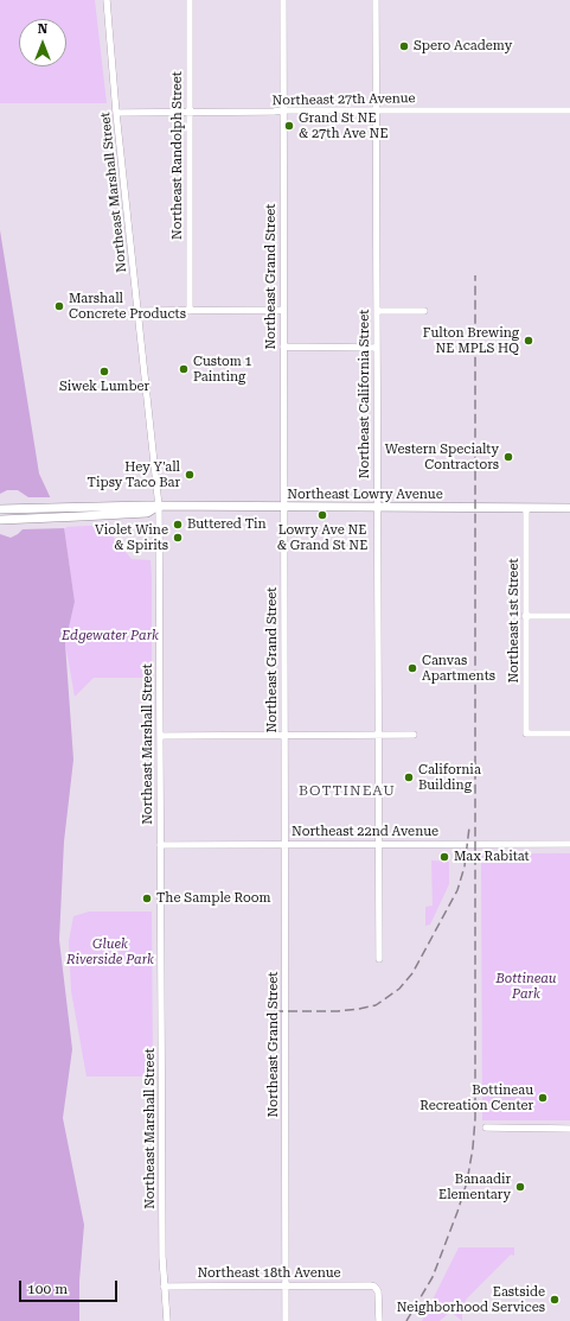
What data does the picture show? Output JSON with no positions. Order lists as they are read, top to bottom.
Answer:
{
  "streets": {
    "main road": ["Northeast Lowry Avenue"],
    "street": [
      "Northeast 27th Avenue",
      "Northeast Randolph Street",
      "Northeast Marshall Street",
      "Northeast Grand Street",
      "Northeast California Street",
      "Northeast 1st Street",
      "Northeast 22nd Avenue",
      "Northeast 18th Avenue"
    ]
  },
  "crossings": [
    ["Northeast 27th Avenue", "Northeast Randolph Street"],
    ["Northeast 27th Avenue", "Northeast Marshall Street"],
    ["Northeast 27th Avenue", "Northeast Grand Street"],
    ["Northeast 27th Avenue", "Northeast California Street"],
    ["Northeast Marshall Street", "Northeast Lowry Avenue"],
    ["Northeast Marshall Street", "Northeast 22nd Avenue"],
    ["Northeast Marshall Street", "Northeast 18th Avenue"],
    ["Northeast Grand Street", "Northeast Lowry Avenue"],
    ["Northeast Grand Street", "Northeast 22nd Avenue"],
    ["Northeast Grand Street", "Northeast 18th Avenue"],
    ["Northeast California Street", "Northeast Lowry Avenue"],
    ["Northeast California Street", "Northeast 22nd Avenue"],
    ["Northeast Lowry Avenue", "Northeast 1st Street"]
  ],
  "districts": ["BOTTINEAU"],
  "parks": ["Edgewater Park", "Gluek Riverside Park", "Bottineau Park"],
  "places": [
    "Spero Academy",
    "Grand St NE & 27th Ave NE",
    "Marshall Concrete Products",
    "Fulton Brewing NE MPLS HQ",
    "Custom 1 Painting",
    "Siwek Lumber",
    "Western Specialty Contractors",
    "Hey Y'all Tipsy Taco Bar",
    "Lowry Ave NE & Grand St NE",
    "Buttered Tin",
    "Violet Wine & Spirits",
    "Canvas Apartments",
    "California Building",
    "Max Rabitat",
    "The Sample Room",
    "Bottineau Recreation Center",
    "Banaadir Elementary",
    "Eastside Neighborhood Services"
  ],
  "scale_bar": "100 m",
  "north": "top"
}
